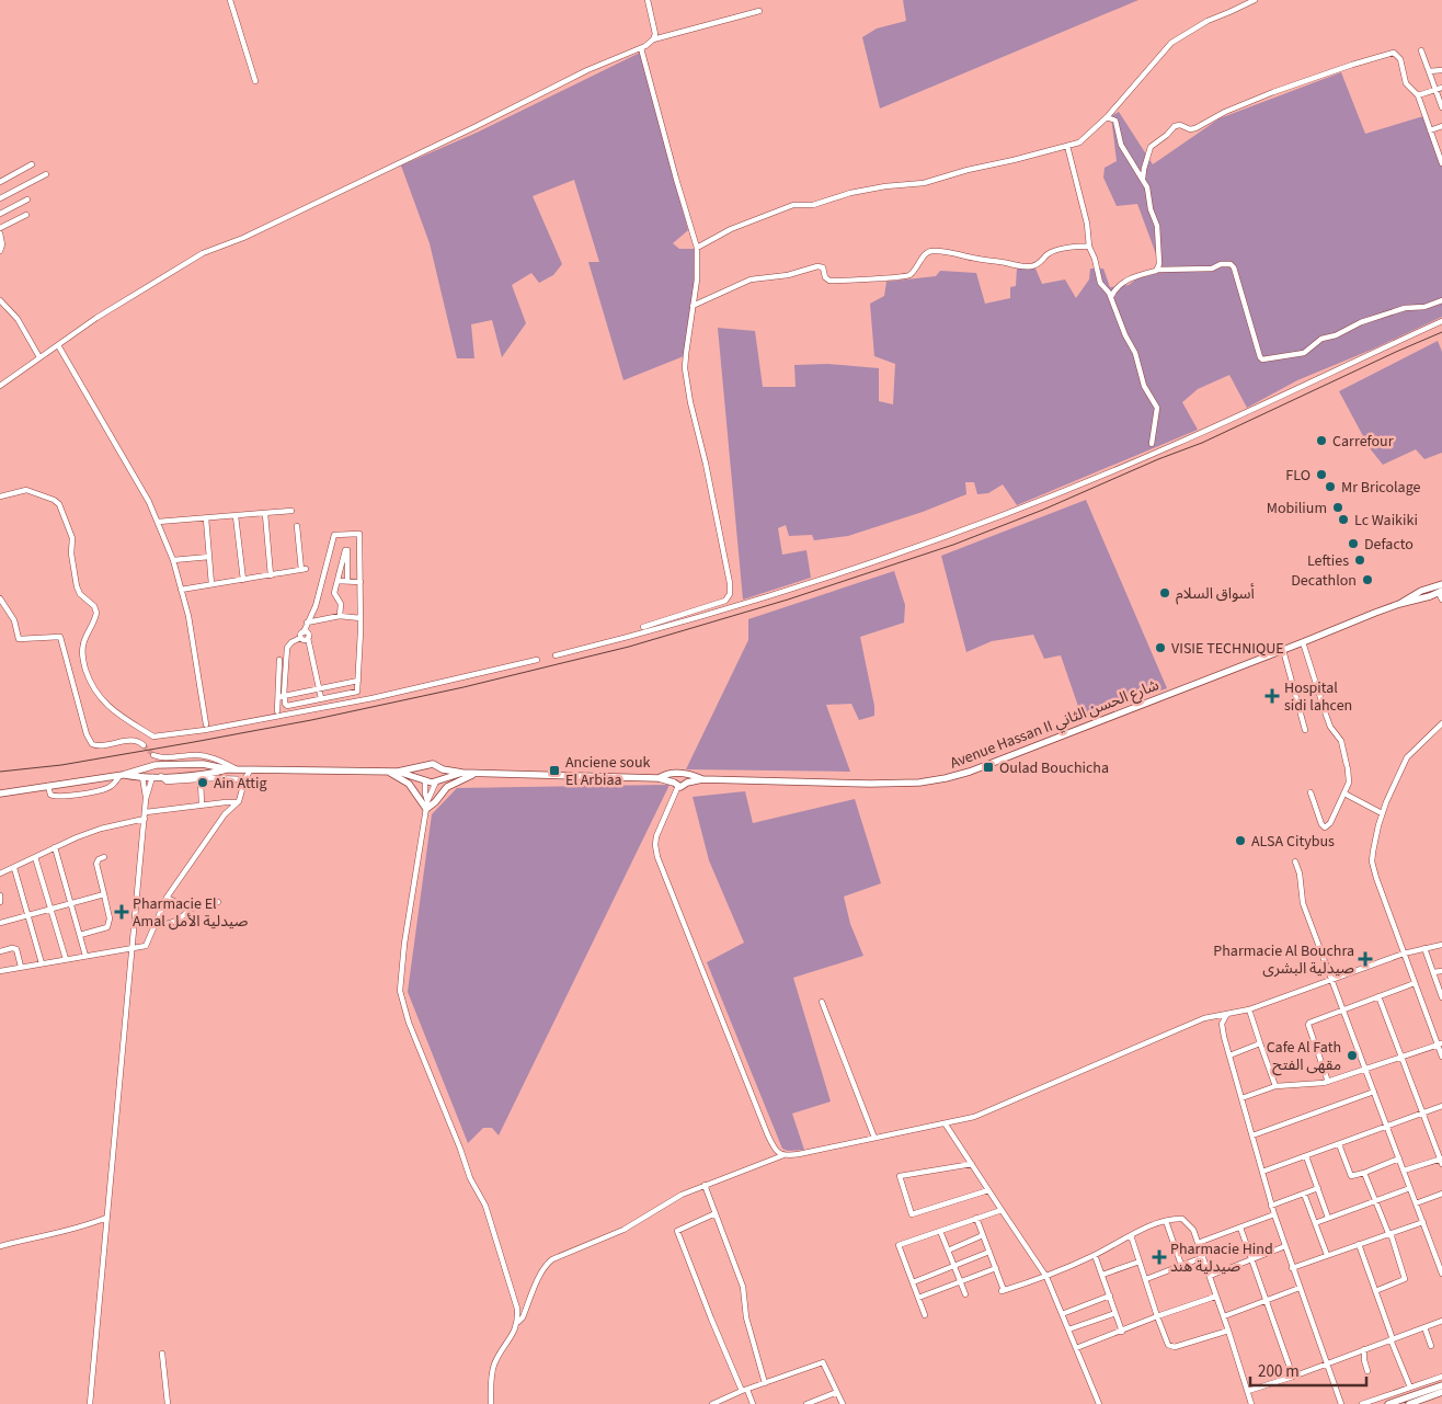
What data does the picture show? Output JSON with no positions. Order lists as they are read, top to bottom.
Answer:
{
  "streets": {
    "main road": ["Avenue Hassan II شارع الحسن الثاني"]
  },
  "places": {
    "other": [
      "Carrefour",
      "FLO",
      "Mr Bricolage",
      "Mobilium",
      "Lc Waikiki",
      "Defacto",
      "Lefties",
      "Decathlon",
      "أسواق السلام",
      "VISIE TECHNIQUE",
      "Ain Attig",
      "ALSA Citybus",
      "Cafe Al Fath مقهى الفتح"
    ],
    "health": [
      "Hospital sidi lahcen",
      "Pharmacie El Amal صيدلية الأمل",
      "Pharmacie Al Bouchra صيدلية البشرى",
      "Pharmacie Hind صيدلية هند"
    ],
    "transit": ["Oulad Bouchicha", "Anciene souk El Arbiaa"]
  },
  "scale_bar": "200 m"
}
